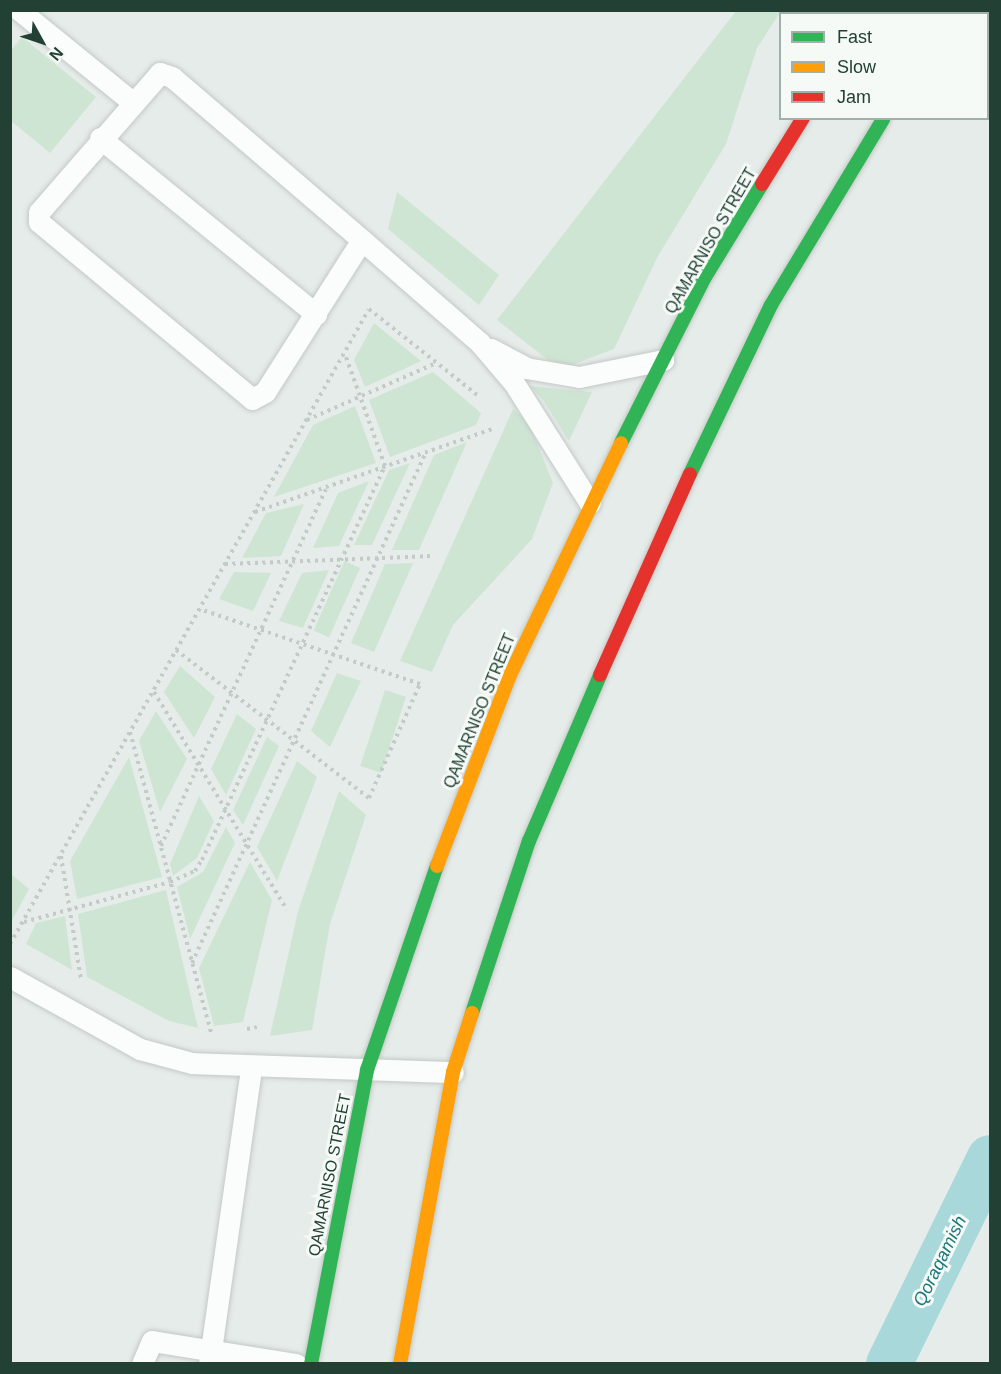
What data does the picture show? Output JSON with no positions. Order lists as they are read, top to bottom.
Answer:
{
  "streets": {
    "main road": ["QAMARNISO STREET"]
  },
  "water": ["Qoraqamish"],
  "legend": ["Fast", "Slow", "Jam"],
  "north": "bottom right"
}
